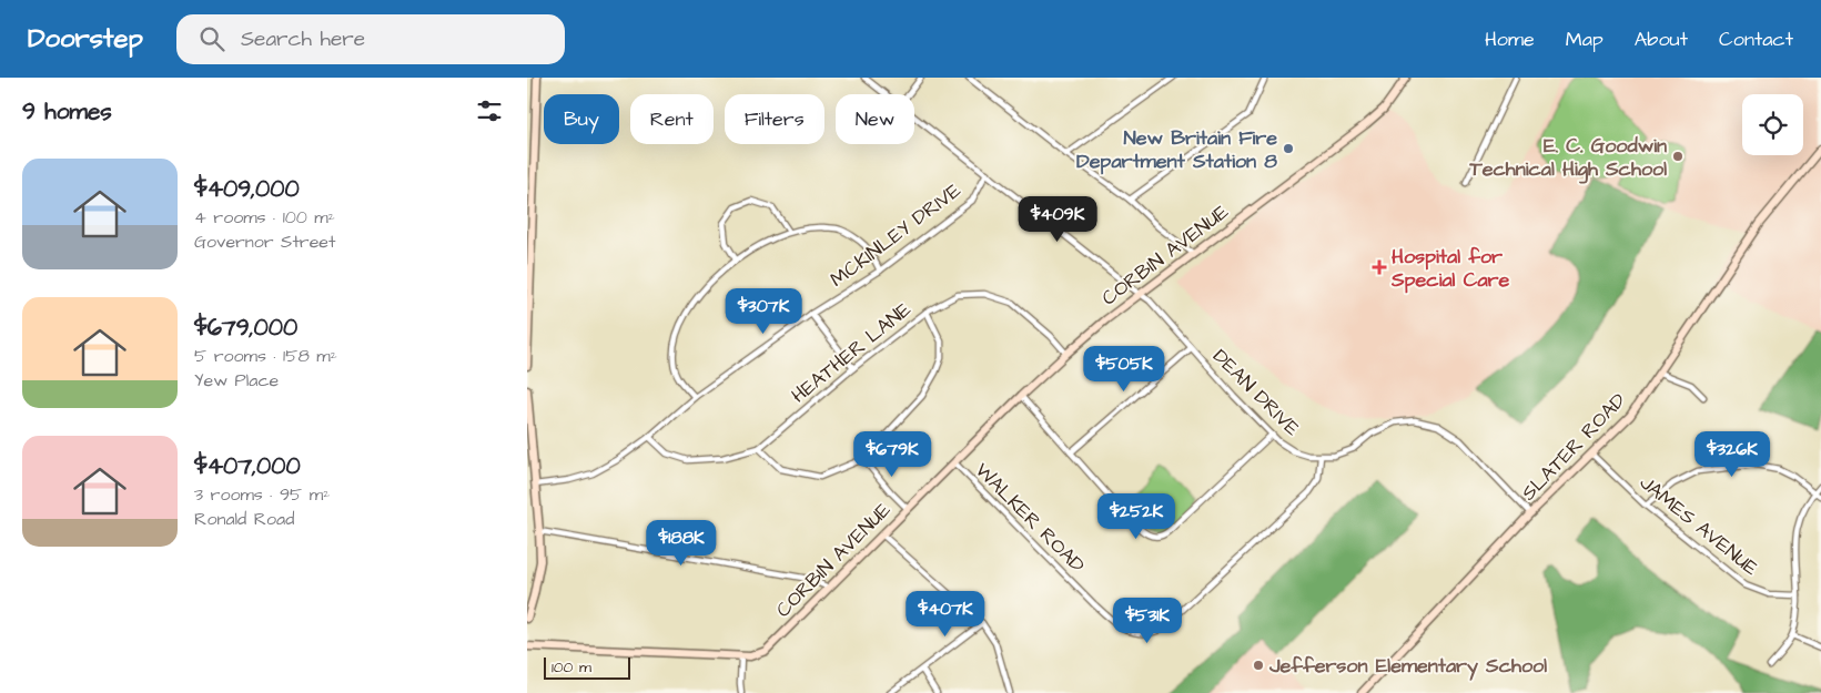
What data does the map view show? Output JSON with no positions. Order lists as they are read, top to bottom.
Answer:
{
  "streets": {
    "main road": ["CORBIN AVENUE", "SLATER ROAD"],
    "street": [
      "MCKINLEY DRIVE",
      "HEATHER LANE",
      "DEAN DRIVE",
      "WALKER ROAD",
      "JAMES AVENUE"
    ]
  },
  "crossings": [
    ["MCKINLEY DRIVE", "HEATHER LANE"],
    ["MCKINLEY DRIVE", "DEAN DRIVE"],
    ["CORBIN AVENUE", "HEATHER LANE"],
    ["CORBIN AVENUE", "DEAN DRIVE"],
    ["CORBIN AVENUE", "WALKER ROAD"],
    ["DEAN DRIVE", "SLATER ROAD"],
    ["DEAN DRIVE", "WALKER ROAD"],
    ["SLATER ROAD", "JAMES AVENUE"]
  ],
  "places": {
    "other": ["New Britain Fire Department Station 8", "E. C. Goodwin Technical High School", "Jefferson Elementary School"],
    "health": ["Hospital for Special Care"]
  },
  "scale_bar": "100 m",
  "page": {
    "header": "Doorstep",
    "search": "Search here",
    "nav": [
      "Home",
      "Map",
      "About",
      "Contact"
    ],
    "heading": "9 homes",
    "chip": [
      "Buy",
      "Rent",
      "Filters",
      "New"
    ],
    "list": [
      {
        "name": "$409,000",
        "note": "4 rooms · 100 m² · Governor Street"
      },
      {
        "name": "$679,000",
        "note": "5 rooms · 158 m² · Yew Place"
      },
      {
        "name": "$407,000",
        "note": "3 rooms · 95 m² · Ronald Road"
      }
    ],
    "price": [
      "$409K",
      "$307K",
      "$505K",
      "$679K",
      "$326K",
      "$252K",
      "$188K",
      "$407K",
      "$531K"
    ],
    "scale": "100 m"
  }
}
